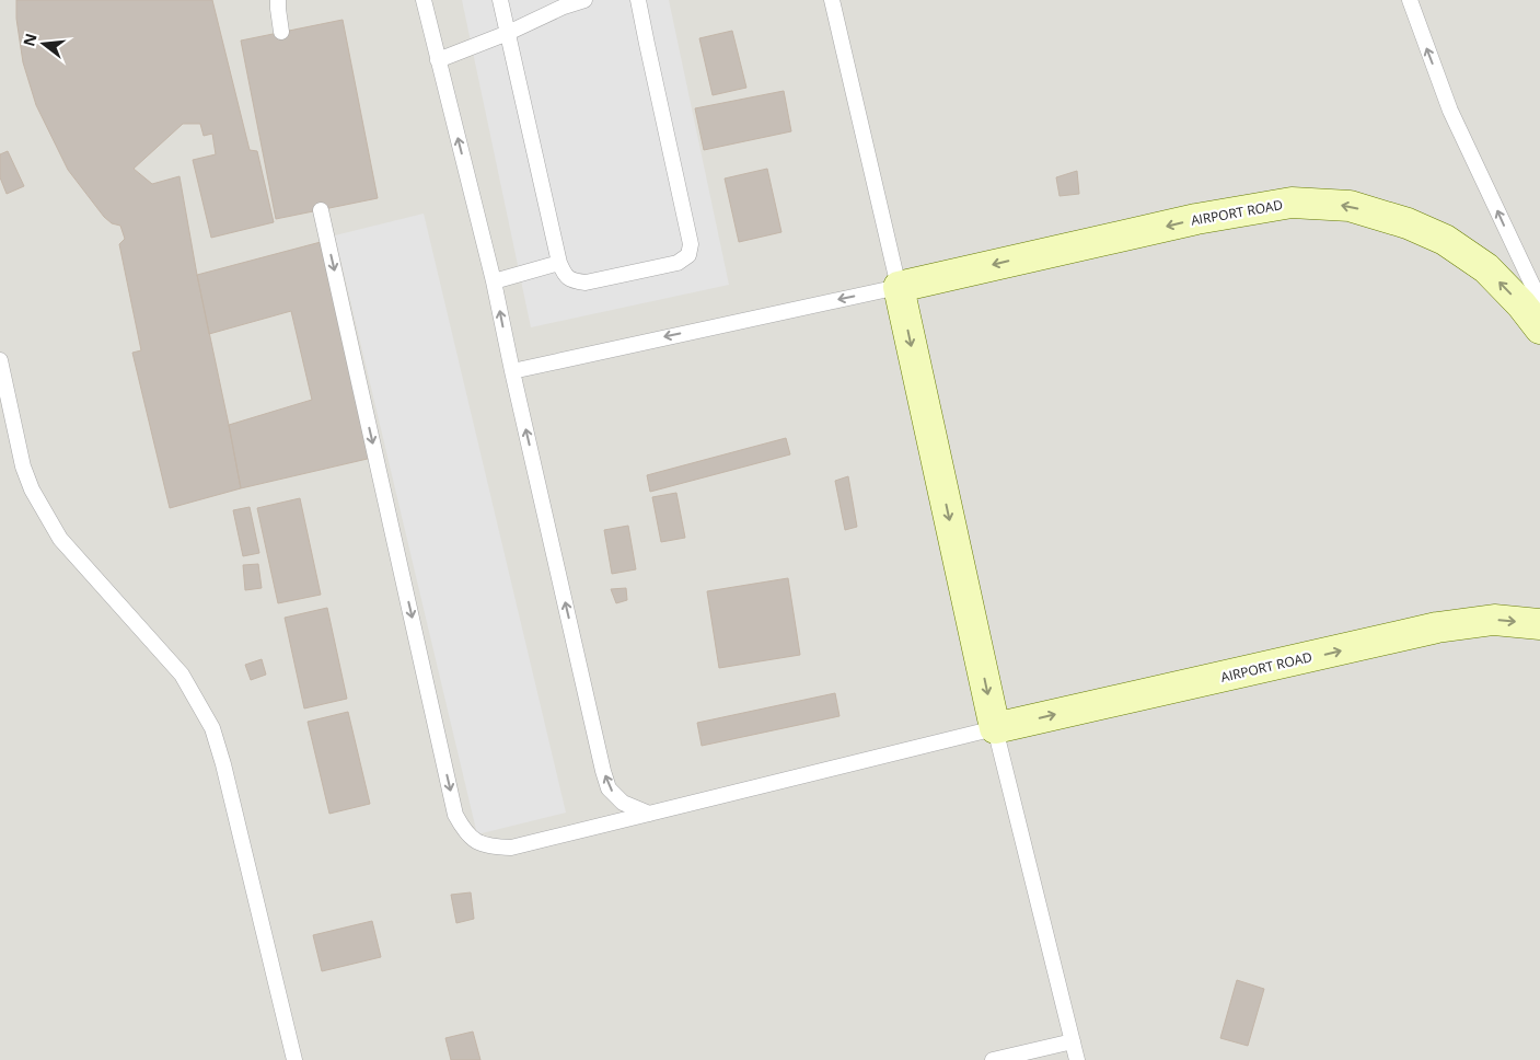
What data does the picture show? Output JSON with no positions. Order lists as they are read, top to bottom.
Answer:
{
  "streets": {
    "street": ["AIRPORT ROAD"]
  },
  "north": "left"
}
